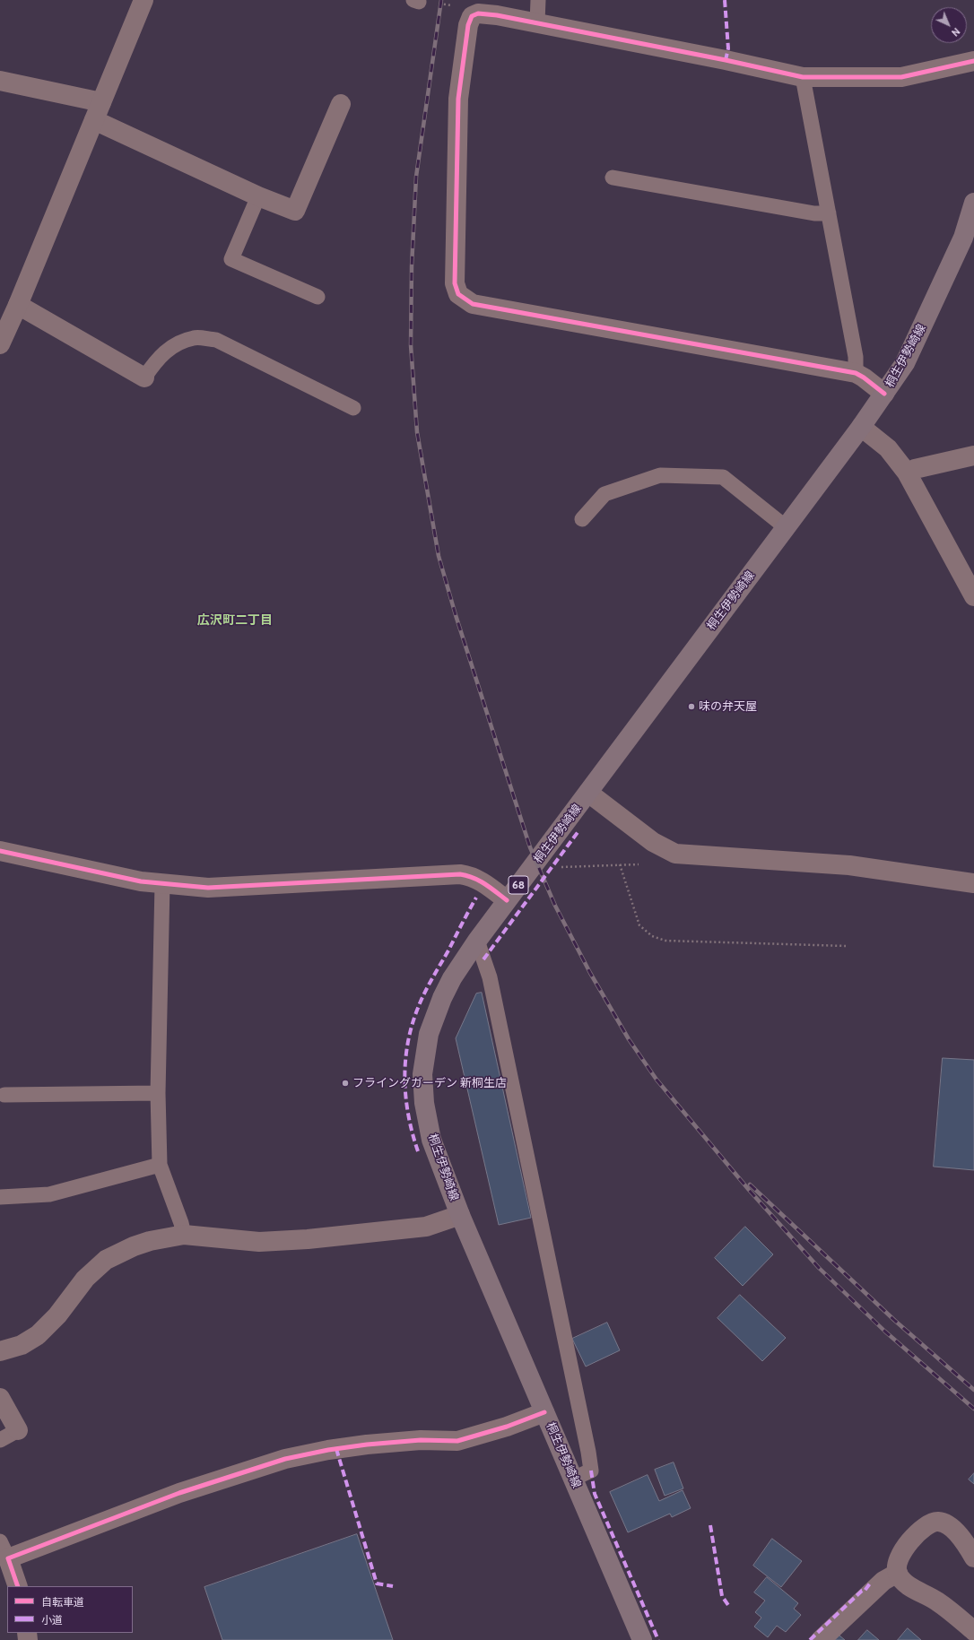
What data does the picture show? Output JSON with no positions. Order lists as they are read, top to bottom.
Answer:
{
  "streets": {
    "main road": ["桐生伊勢崎線", "68"]
  },
  "districts": ["広沢町二丁目"],
  "places": ["味の弁天屋", "フライングガーデン 新桐生店"],
  "legend": ["自転車道", "小道"],
  "north": "bottom right"
}
